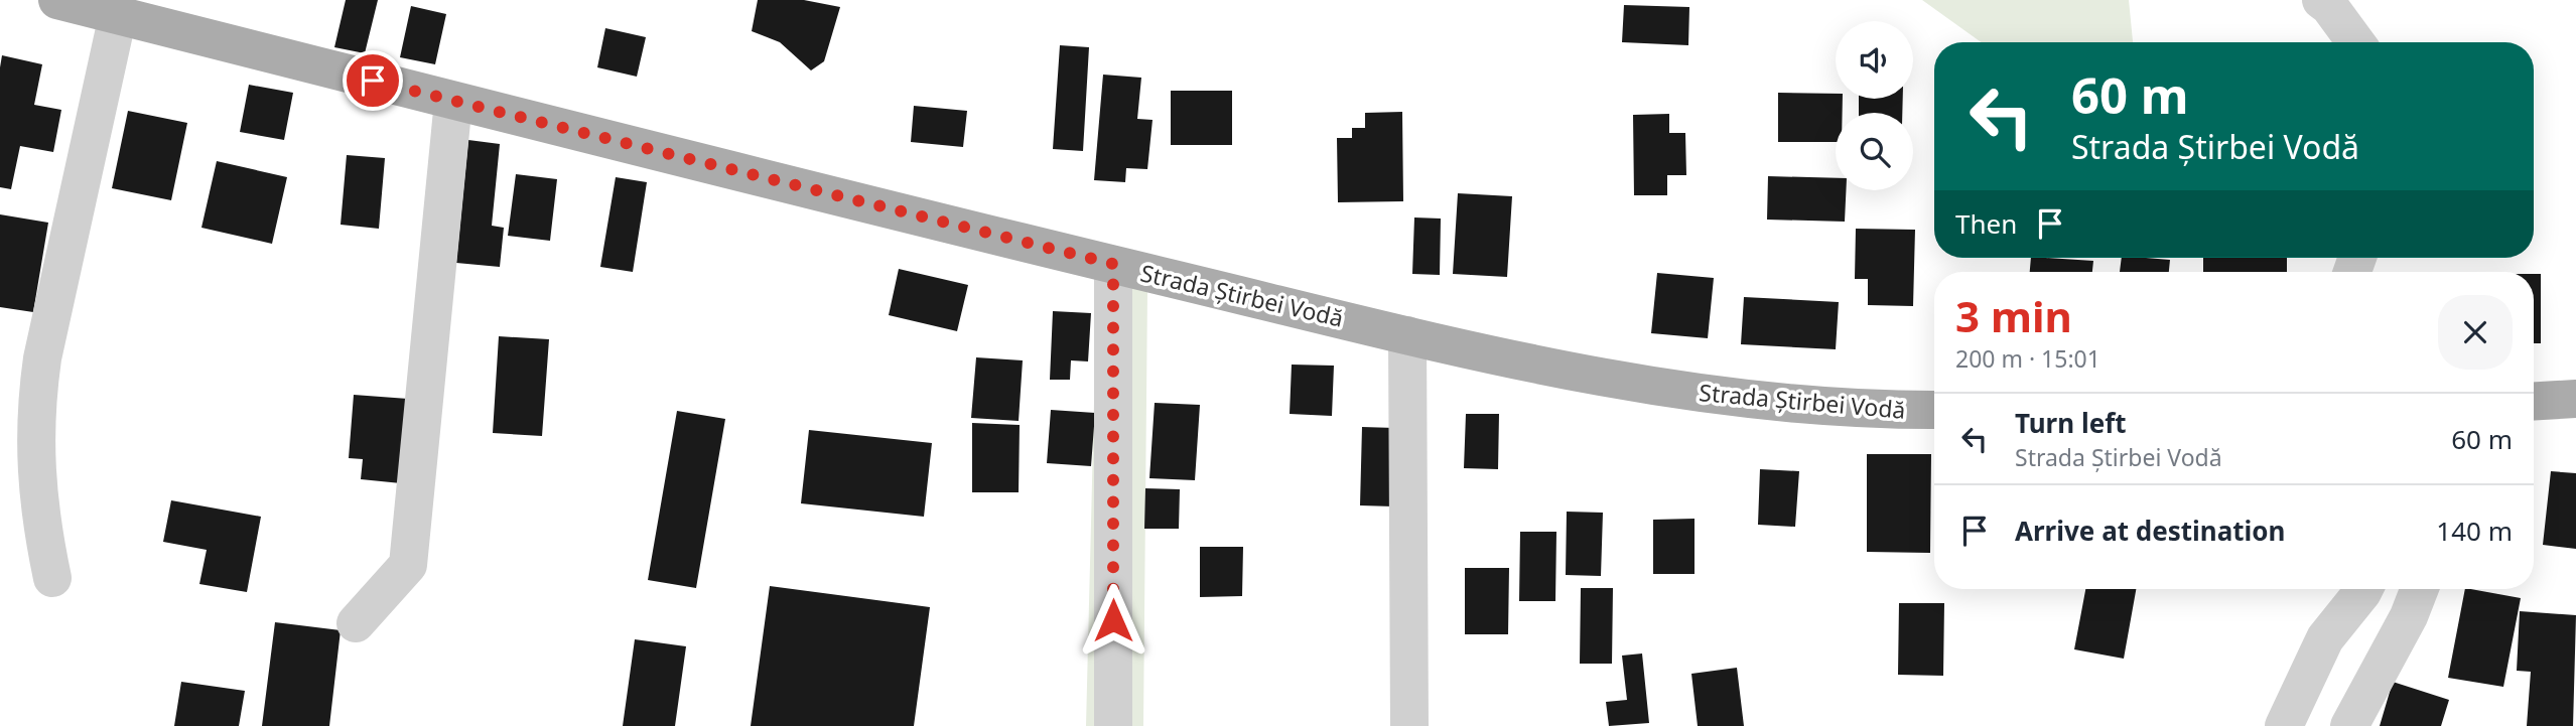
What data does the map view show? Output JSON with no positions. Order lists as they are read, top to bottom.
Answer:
{
  "streets": {
    "main road": ["Strada Știrbei Vodă"]
  },
  "page": {
    "turn": ["60 m", "Strada Știrbei Vodă"],
    "then": "Then",
    "heading": ["3 min", "200 m · 15:01"],
    "list": [
      {
        "name": "Turn left",
        "note": "Strada Știrbei Vodă",
        "value": "60 m"
      },
      {
        "name": "Arrive at destination",
        "value": "140 m"
      }
    ]
  }
}
